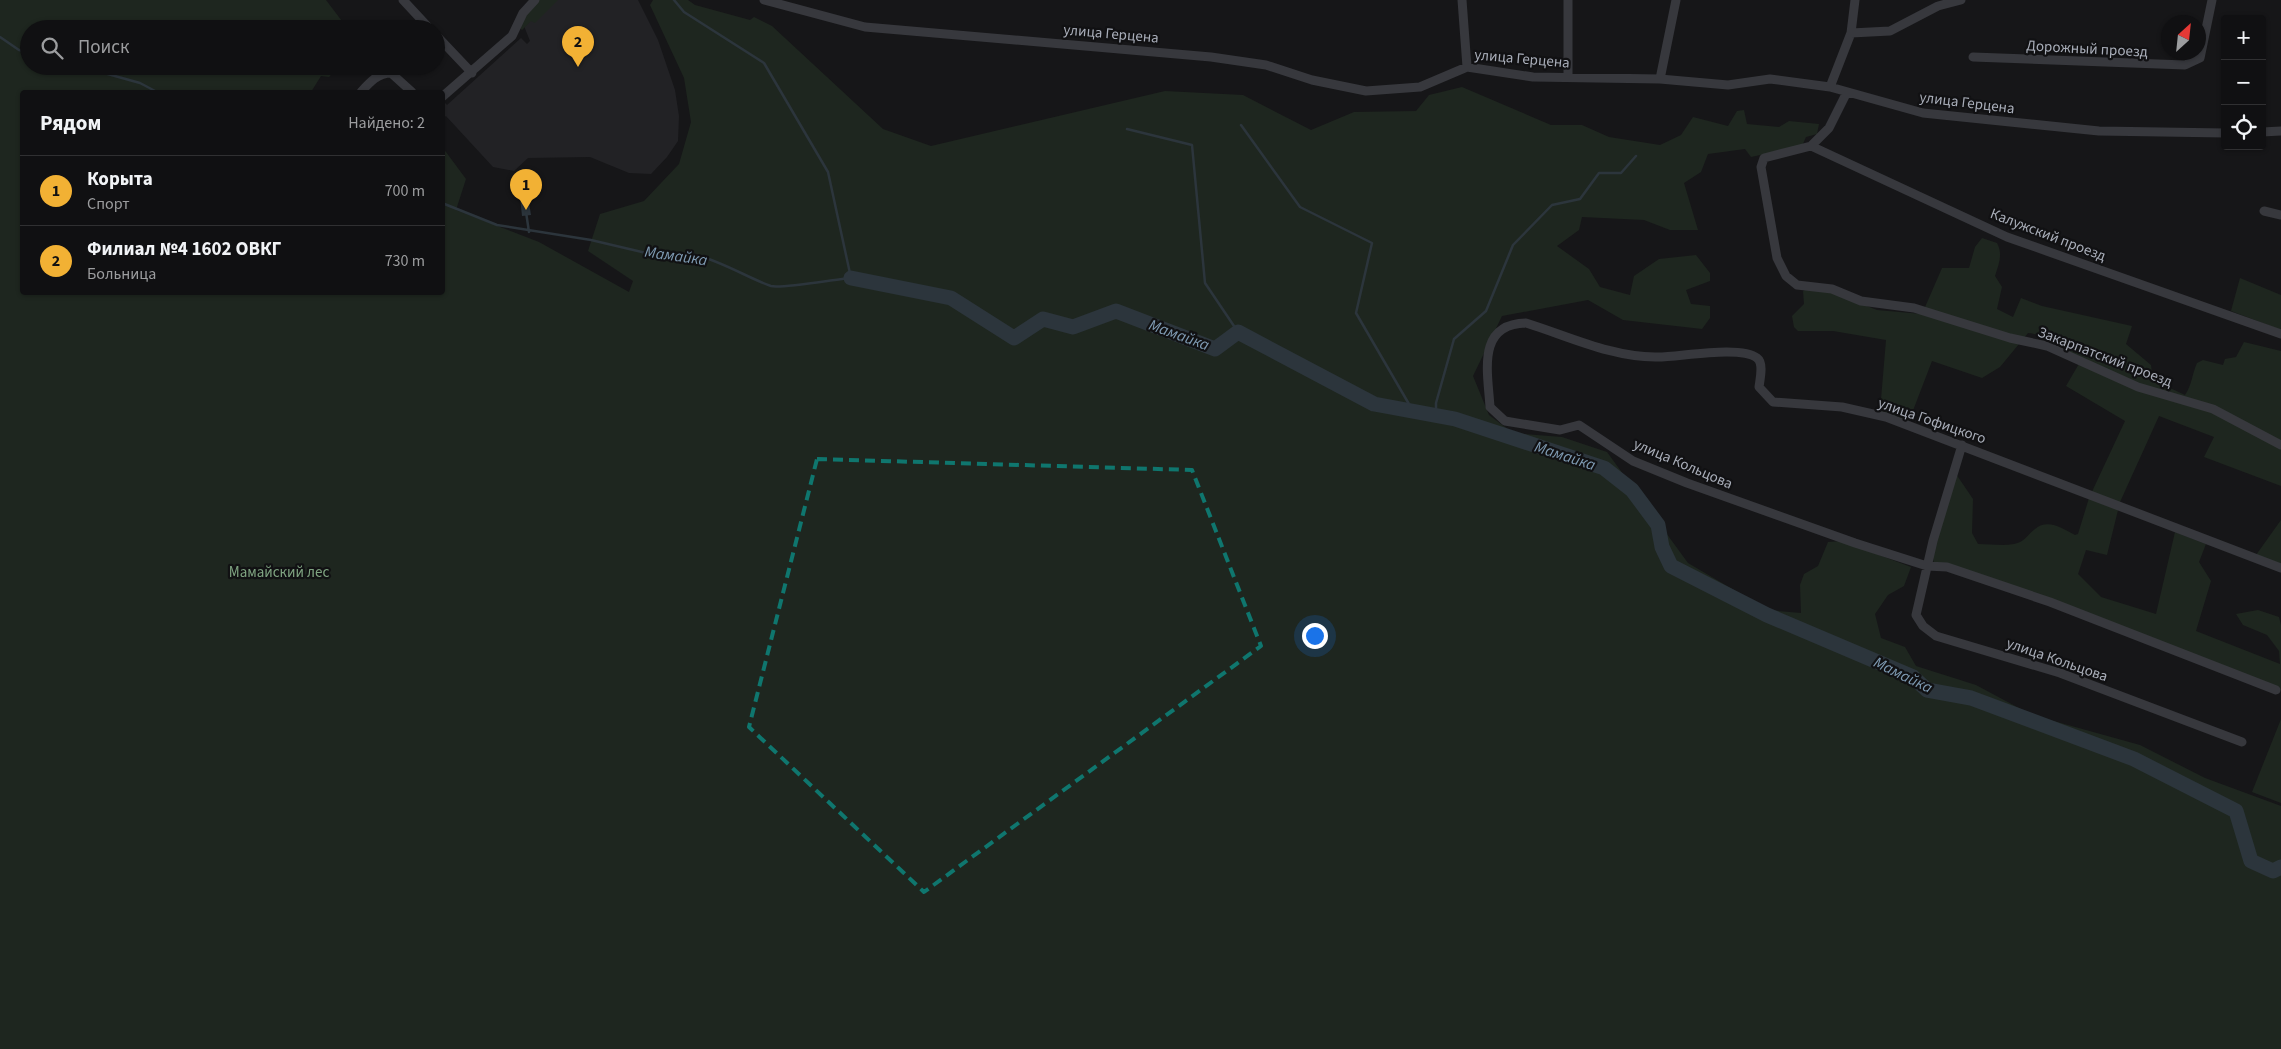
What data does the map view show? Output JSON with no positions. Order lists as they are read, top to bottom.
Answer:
{
  "streets": {
    "street": [
      "улица Герцена",
      "Дорожный проезд",
      "Калужский проезд",
      "Закарпатский проезд",
      "улица Гофицкого",
      "улица Кольцова"
    ]
  },
  "crossings": [
    ["Калужский проезд", "Закарпатский проезд"],
    ["улица Гофицкого", "улица Кольцова"]
  ],
  "water": ["Мамайка"],
  "parks": ["Мамайский лес"],
  "north": "top right",
  "page": {
    "map_buttons": ["+", "−"],
    "search": "Поиск",
    "pins": ["2", "1"],
    "heading": ["Рядом", "Найдено: 2"],
    "list": [
      {
        "mark": "1",
        "name": "Корыта",
        "note": "Спорт",
        "value": "700 m"
      },
      {
        "mark": "2",
        "name": "Филиал №4 1602 ОВКГ",
        "note": "Больница",
        "value": "730 m"
      }
    ]
  }
}
